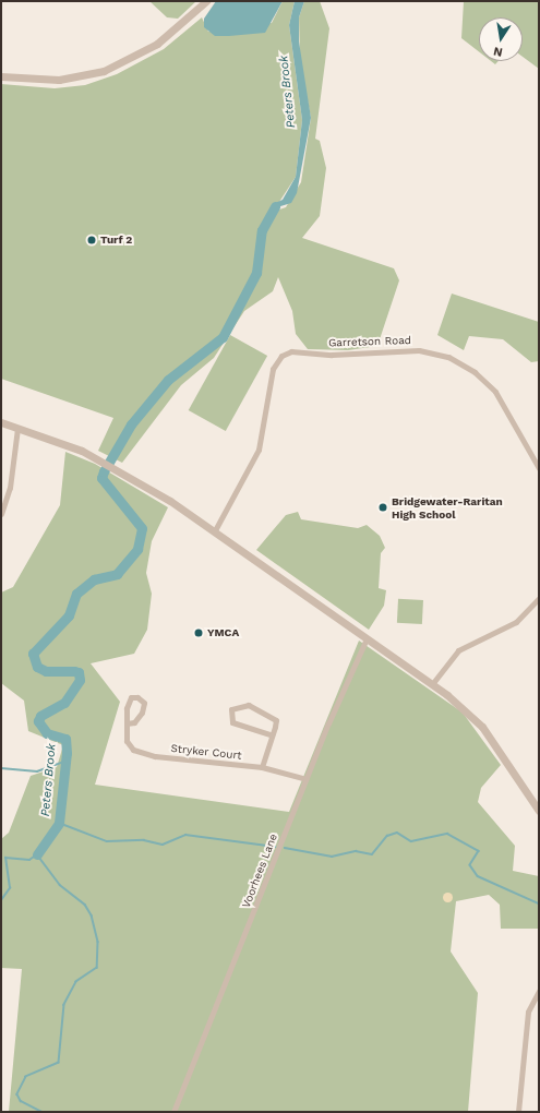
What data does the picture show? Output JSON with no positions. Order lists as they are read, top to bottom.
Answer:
{
  "streets": {
    "street": ["Garretson Road", "Stryker Court", "Voorhees Lane"]
  },
  "crossings": [
    ["Stryker Court", "Voorhees Lane"]
  ],
  "water": ["Peters Brook"],
  "places": ["Turf 2", "Bridgewater-Raritan High School", "YMCA"],
  "north": "bottom"
}
